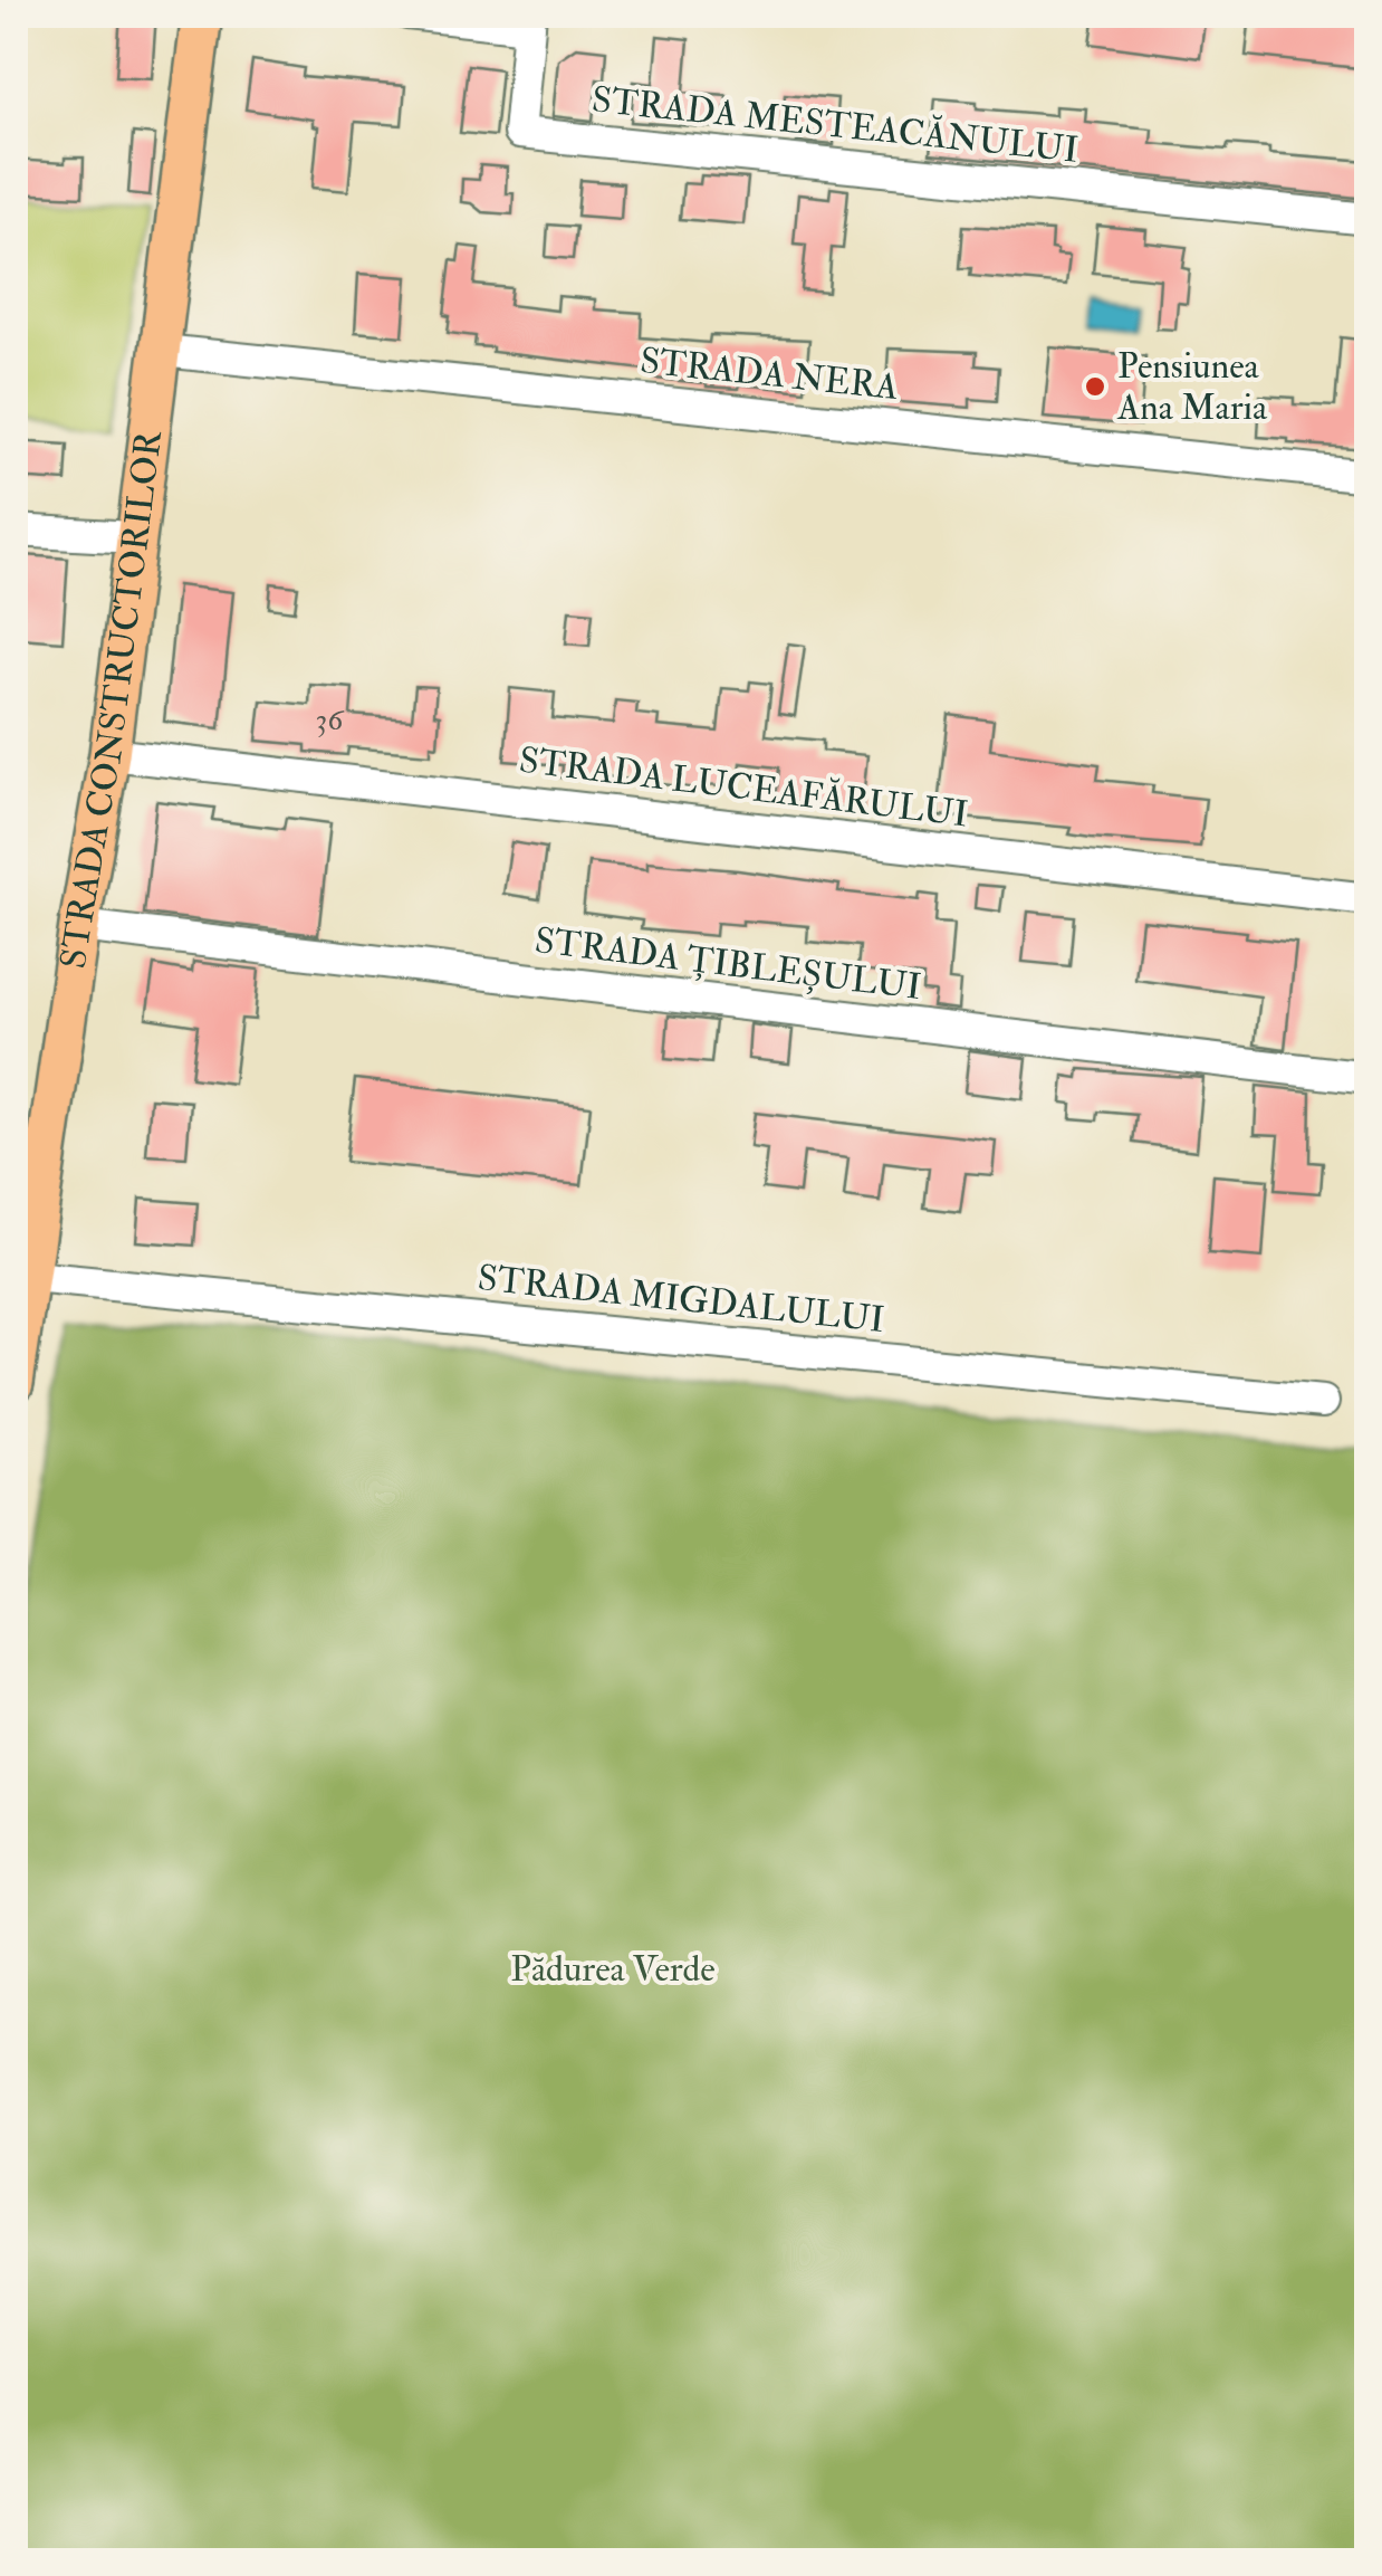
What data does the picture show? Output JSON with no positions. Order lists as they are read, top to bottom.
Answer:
{
  "streets": {
    "main road": ["STRADA CONSTRUCTORILOR"],
    "street": [
      "STRADA MESTEACĂNULUI",
      "STRADA NERA",
      "STRADA LUCEAFĂRULUI",
      "STRADA ȚIBLEȘULUI",
      "STRADA MIGDALULUI"
    ]
  },
  "crossings": [
    ["STRADA NERA", "STRADA CONSTRUCTORILOR"],
    ["STRADA CONSTRUCTORILOR", "STRADA LUCEAFĂRULUI"],
    ["STRADA CONSTRUCTORILOR", "STRADA ȚIBLEȘULUI"],
    ["STRADA CONSTRUCTORILOR", "STRADA MIGDALULUI"]
  ],
  "parks": ["Pădurea Verde"],
  "places": ["Pensiunea Ana Maria"],
  "house_numbers": ["36"]
}
